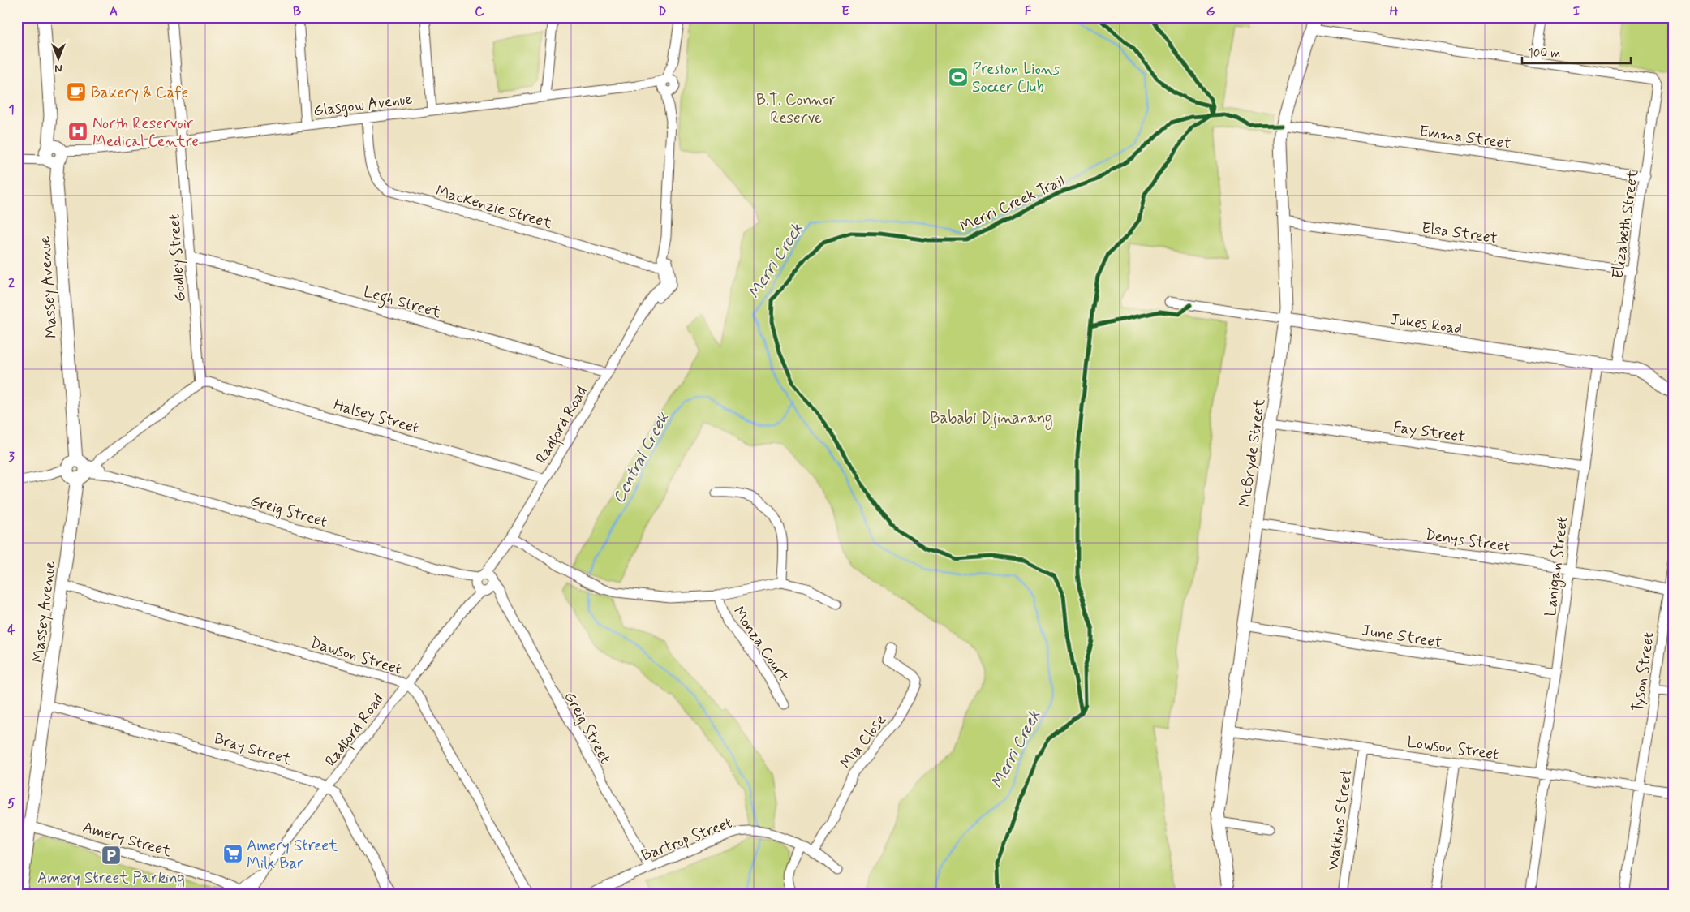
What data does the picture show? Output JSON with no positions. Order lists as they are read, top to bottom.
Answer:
{
  "streets": {
    "street": [
      "Glasgow Avenue",
      "Emma Street",
      "MacKenzie Street",
      "Elizabeth Street",
      "Elsa Street",
      "Godley Street",
      "Massey Avenue",
      "Legh Street",
      "Jukes Road",
      "Halsey Street",
      "Radford Road",
      "Fay Street",
      "McBryde Street",
      "Greig Street",
      "Denys Street",
      "Lanigan Street",
      "June Street",
      "Monza Court",
      "Dawson Street",
      "Tyson Street",
      "Mia Close",
      "Lowson Street",
      "Bray Street",
      "Watkins Street",
      "Amery Street",
      "Bartrop Street"
    ],
    "cycle path": ["Merri Creek Trail"]
  },
  "crossings": [
    ["Glasgow Avenue", "MacKenzie Street"],
    ["Glasgow Avenue", "Godley Street"],
    ["Glasgow Avenue", "Massey Avenue"],
    ["Glasgow Avenue", "Radford Road"],
    ["Emma Street", "Elizabeth Street"],
    ["Emma Street", "McBryde Street"],
    ["MacKenzie Street", "Radford Road"],
    ["Elizabeth Street", "Elsa Street"],
    ["Elizabeth Street", "Jukes Road"],
    ["Elsa Street", "McBryde Street"],
    ["Godley Street", "Legh Street"],
    ["Godley Street", "Halsey Street"],
    ["Massey Avenue", "Greig Street"],
    ["Massey Avenue", "Dawson Street"],
    ["Massey Avenue", "Bray Street"],
    ["Massey Avenue", "Amery Street"],
    ["Legh Street", "Radford Road"],
    ["Jukes Road", "McBryde Street"],
    ["Jukes Road", "Lanigan Street"],
    ["Halsey Street", "Radford Road"],
    ["Radford Road", "Greig Street"],
    ["Radford Road", "Dawson Street"],
    ["Radford Road", "Bray Street"],
    ["Radford Road", "Amery Street"],
    ["Fay Street", "McBryde Street"],
    ["Fay Street", "Lanigan Street"],
    ["McBryde Street", "Denys Street"],
    ["McBryde Street", "June Street"],
    ["McBryde Street", "Lowson Street"],
    ["Greig Street", "Bartrop Street"],
    ["Denys Street", "Lanigan Street"],
    ["Denys Street", "Tyson Street"],
    ["Lanigan Street", "June Street"],
    ["Lanigan Street", "Lowson Street"],
    ["Tyson Street", "Lowson Street"],
    ["Mia Close", "Bartrop Street"],
    ["Lowson Street", "Watkins Street"]
  ],
  "water": ["Merri Creek", "Central Creek"],
  "parks": ["B.T. Connor Reserve", "Bababi Djinanang"],
  "places": {
    "sports": ["Preston Lions Soccer Club"],
    "cafe": ["Bakery & Cafe"],
    "hospital": ["North Reservoir Medical Centre"],
    "supermarket": ["Amery Street Milk Bar"],
    "parking": ["Amery Street Parking"]
  },
  "scale_bar": "100 m",
  "north": "bottom",
  "grid": {
    "columns": [
      "A",
      "B",
      "C",
      "D",
      "E",
      "F",
      "G",
      "H",
      "I"
    ],
    "rows": [
      "1",
      "2",
      "3",
      "4",
      "5"
    ]
  }
}
